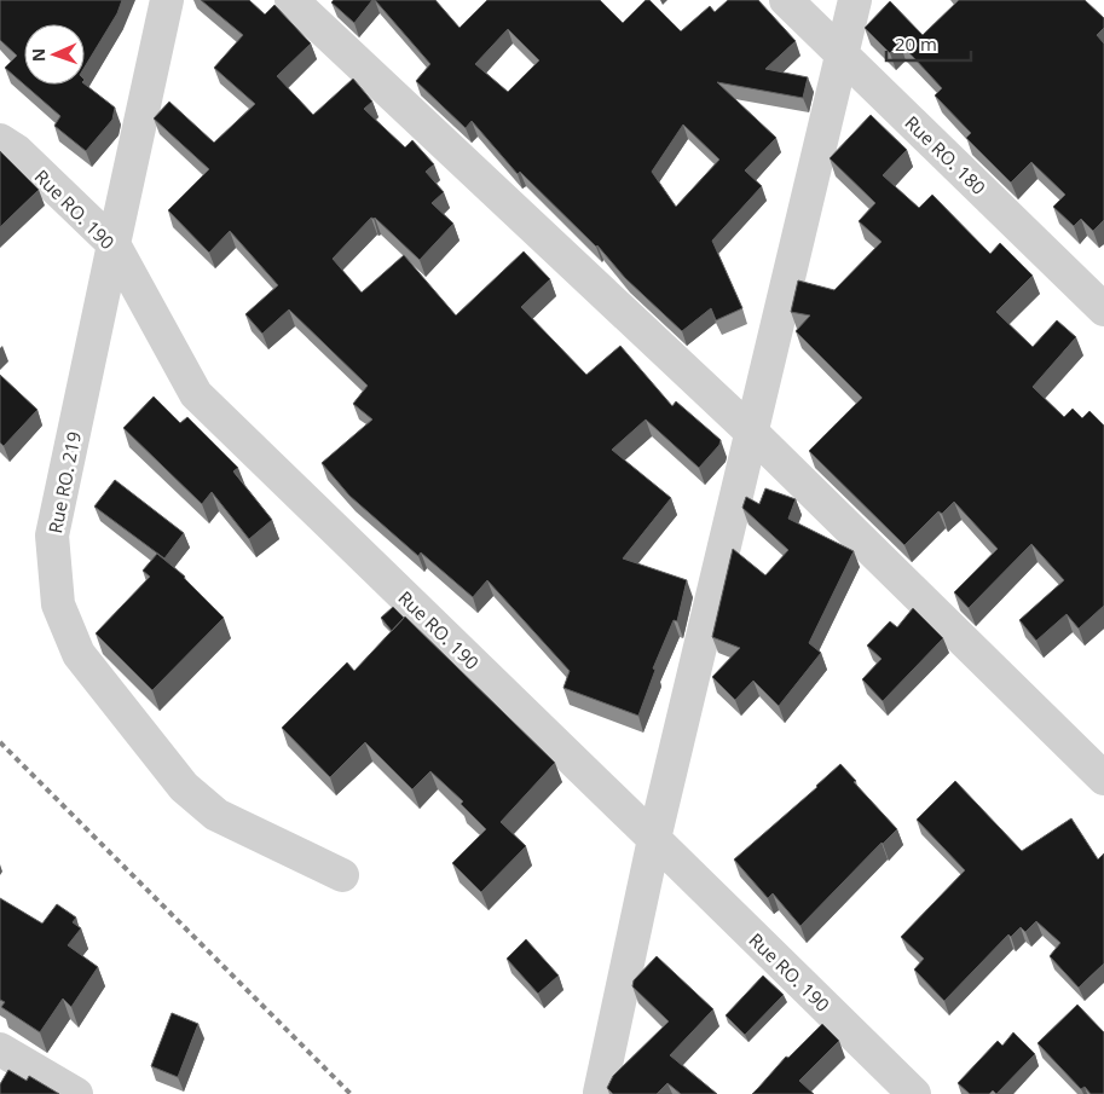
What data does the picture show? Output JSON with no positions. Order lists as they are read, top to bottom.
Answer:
{
  "streets": {
    "street": ["Rue RO. 180", "Rue RO. 190", "Rue RO. 219"]
  },
  "crossings": [
    ["Rue RO. 190", "Rue RO. 219"]
  ],
  "scale_bar": "20 m",
  "north": "left"
}
